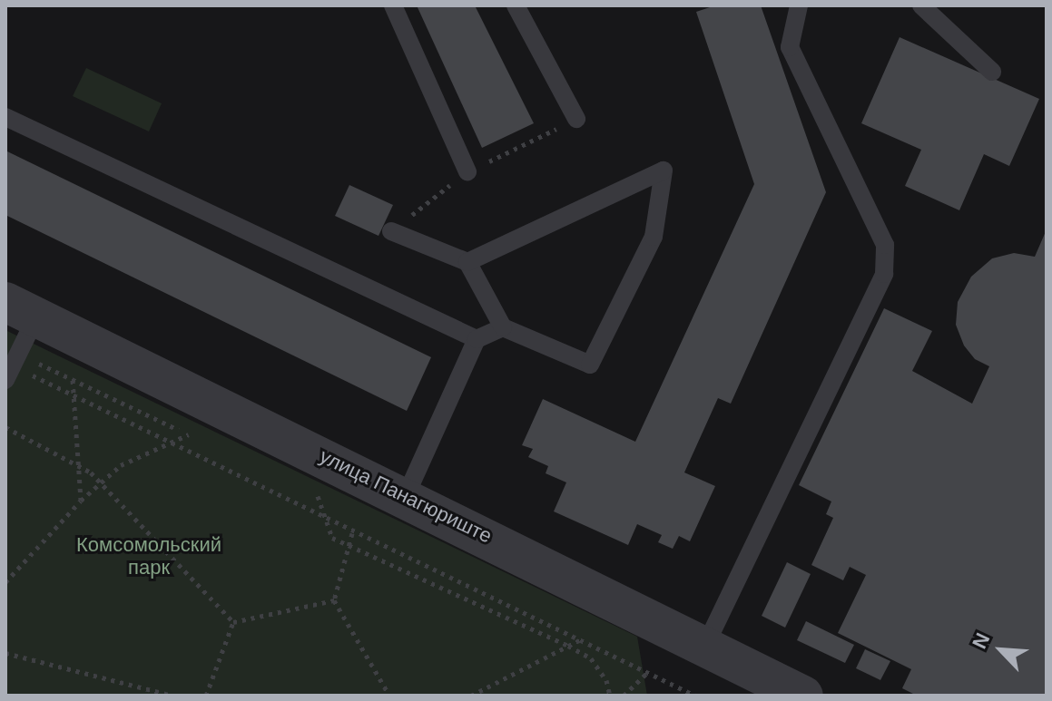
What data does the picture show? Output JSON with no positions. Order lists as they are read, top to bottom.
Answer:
{
  "streets": {
    "street": ["улица Панагюриште"]
  },
  "parks": ["Комсомольский парк"],
  "north": "top left"
}
